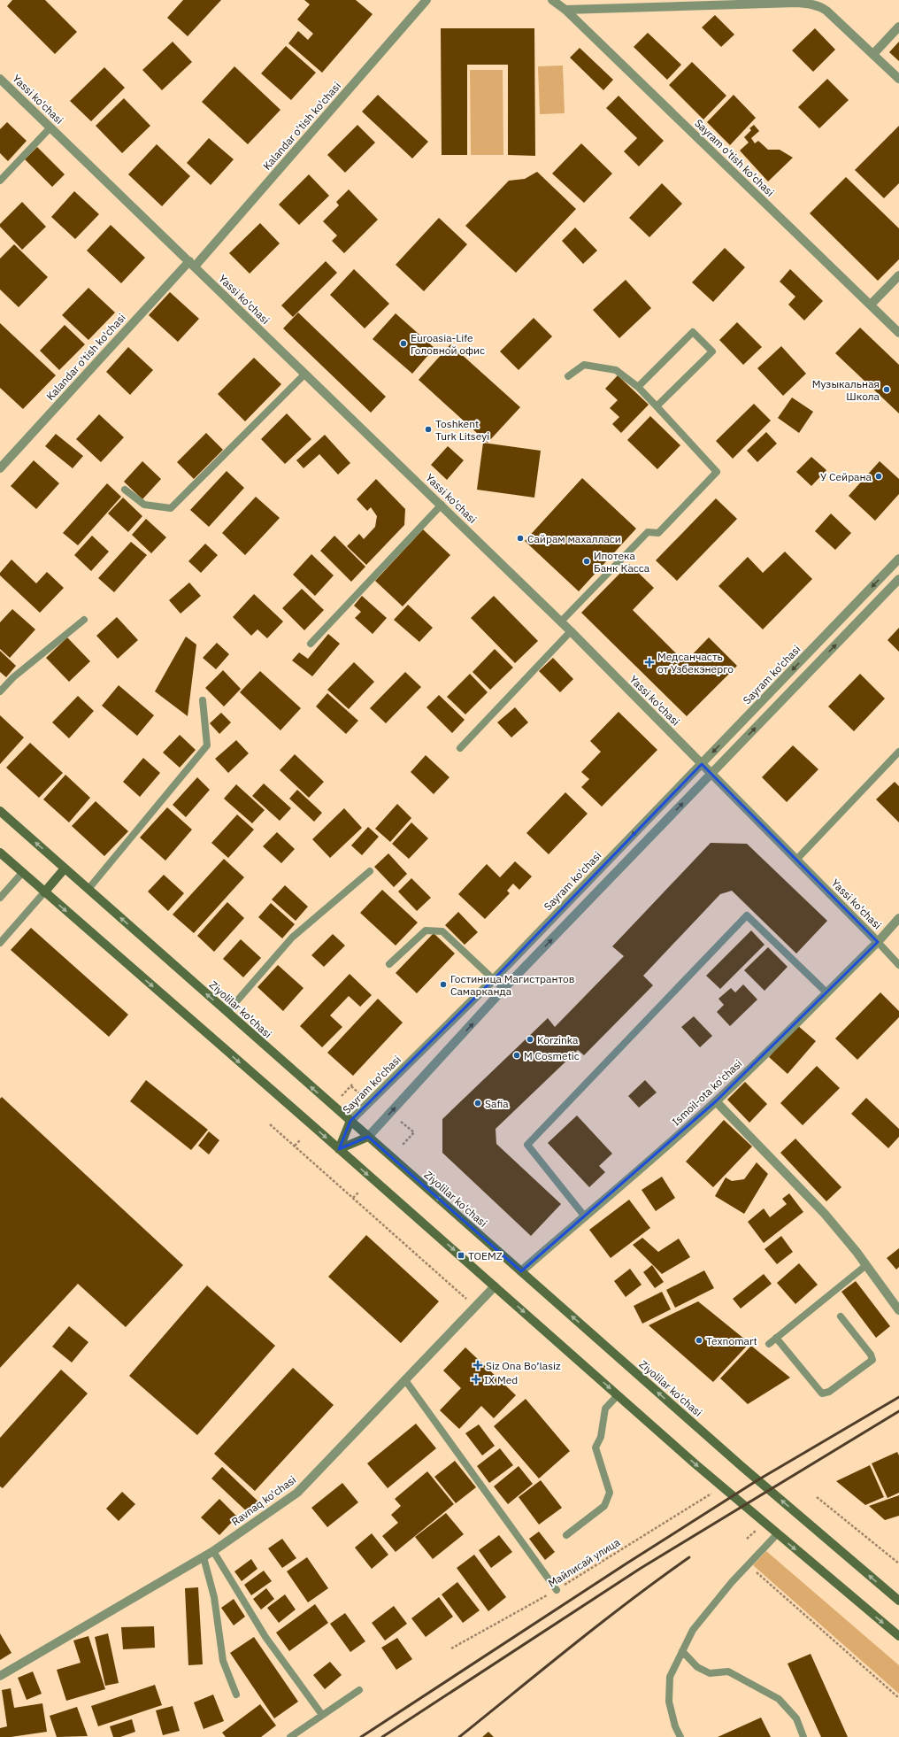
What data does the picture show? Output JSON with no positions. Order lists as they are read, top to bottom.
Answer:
{
  "streets": {
    "main road": ["Sayram ko'chasi", "Ziyolilar ko'chasi"],
    "street": [
      "Yassi ko'chasi",
      "Kalandar o'tish ko'chasi",
      "Sayram o'tish ko'chasi",
      "Ismoil-ota ko'chasi",
      "Ravnaq ko'chasi"
    ],
    "path": ["Майлисай улица"]
  },
  "crossings": [
    ["Yassi ko'chasi", "Kalandar o'tish ko'chasi"],
    ["Yassi ko'chasi", "Sayram ko'chasi"],
    ["Yassi ko'chasi", "Ismoil-ota ko'chasi"],
    ["Sayram ko'chasi", "Ziyolilar ko'chasi"],
    ["Ziyolilar ko'chasi", "Ismoil-ota ko'chasi"]
  ],
  "places": {
    "other": [
      "Euroasia-Life Головной офис",
      "Музыкальная Школа",
      "Toshkent Turk Litseyi",
      "У Сейрана",
      "Сайрам махалласи",
      "Ипотека Банк Касса",
      "Гостиница Магистрантов Самарканда",
      "Korzinka",
      "M Cosmetic",
      "Safia",
      "Texnomart"
    ],
    "health": ["Медсанчасть от Узбекэнерго", "Siz Ona Bo’lasiz", "IX Med"],
    "transit": ["TOEMZ"]
  }
}
